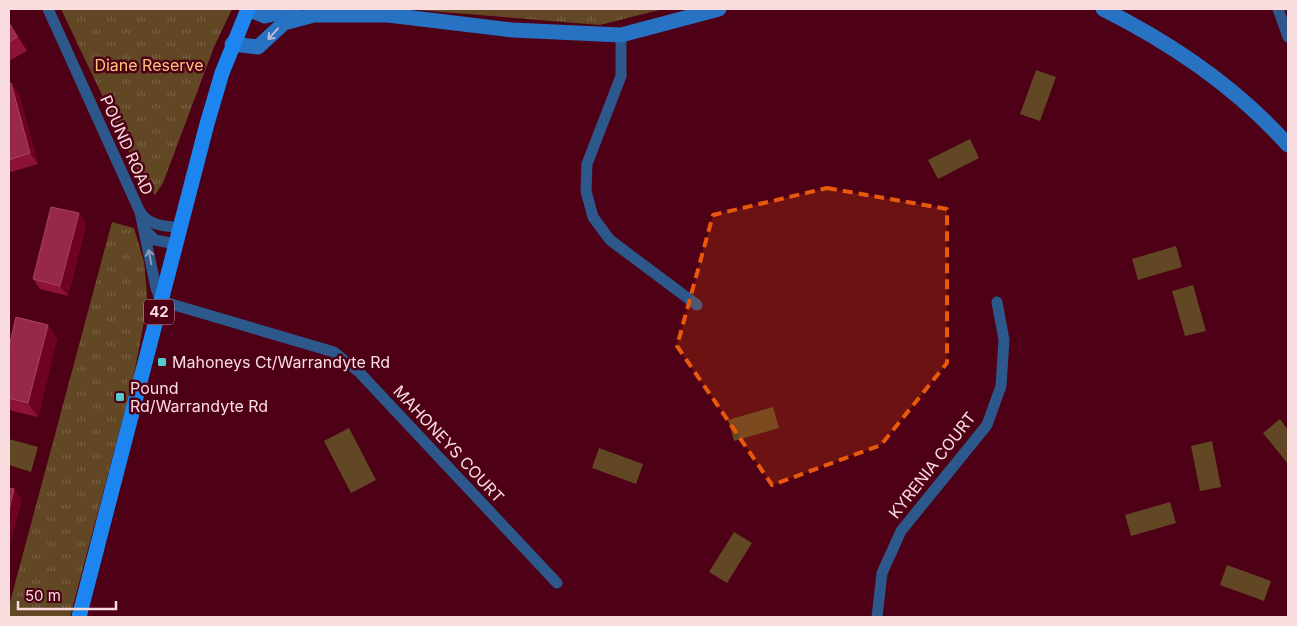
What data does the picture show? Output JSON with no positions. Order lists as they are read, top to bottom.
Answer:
{
  "streets": {
    "main road": ["42"],
    "street": ["POUND ROAD", "MAHONEYS COURT", "KYRENIA COURT"]
  },
  "crossings": [
    ["POUND ROAD", "42"],
    ["POUND ROAD", "MAHONEYS COURT"],
    ["42", "MAHONEYS COURT"]
  ],
  "parks": ["Diane Reserve"],
  "places": {
    "transit": ["Mahoneys Ct/Warrandyte Rd", "Pound Rd/Warrandyte Rd"]
  },
  "scale_bar": "50 m"
}
